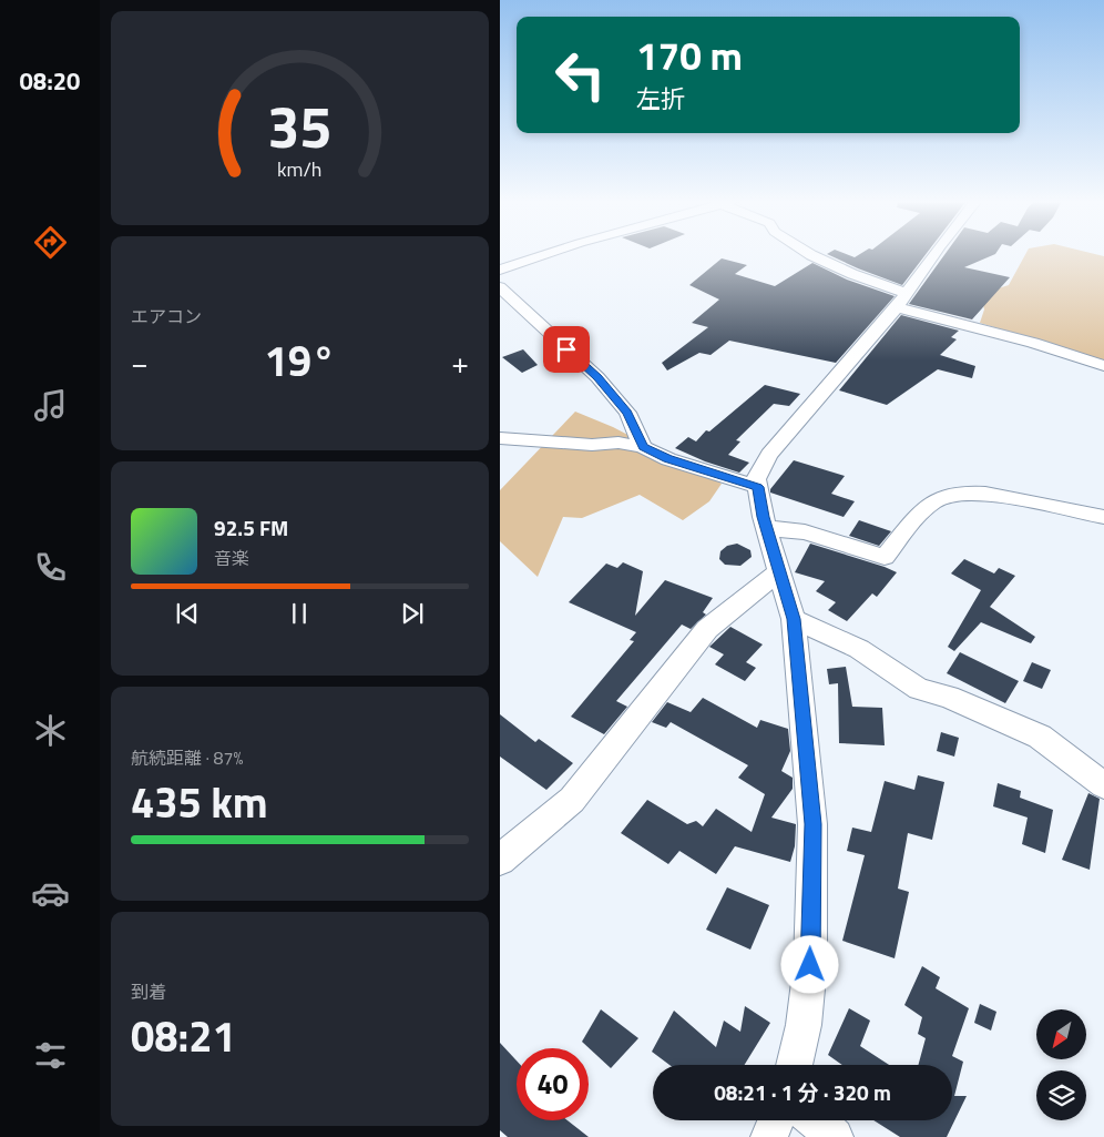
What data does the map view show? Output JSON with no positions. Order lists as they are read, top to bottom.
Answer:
{
  "north": "bottom left",
  "page": {
    "tabs": "08:20",
    "turn": ["170 m", "左折"],
    "tile": [
      "エアコン",
      ["航続距離 · 87%", "435 km"],
      ["到着", "08:21"]
    ],
    "heat": ["−", "19°", "+"],
    "song": ["92.5 FM", "音楽"],
    "limit": "40",
    "trip": "08:21 · 1 分 · 320 m",
    "gauge": ["35", "km/h"]
  }
}
